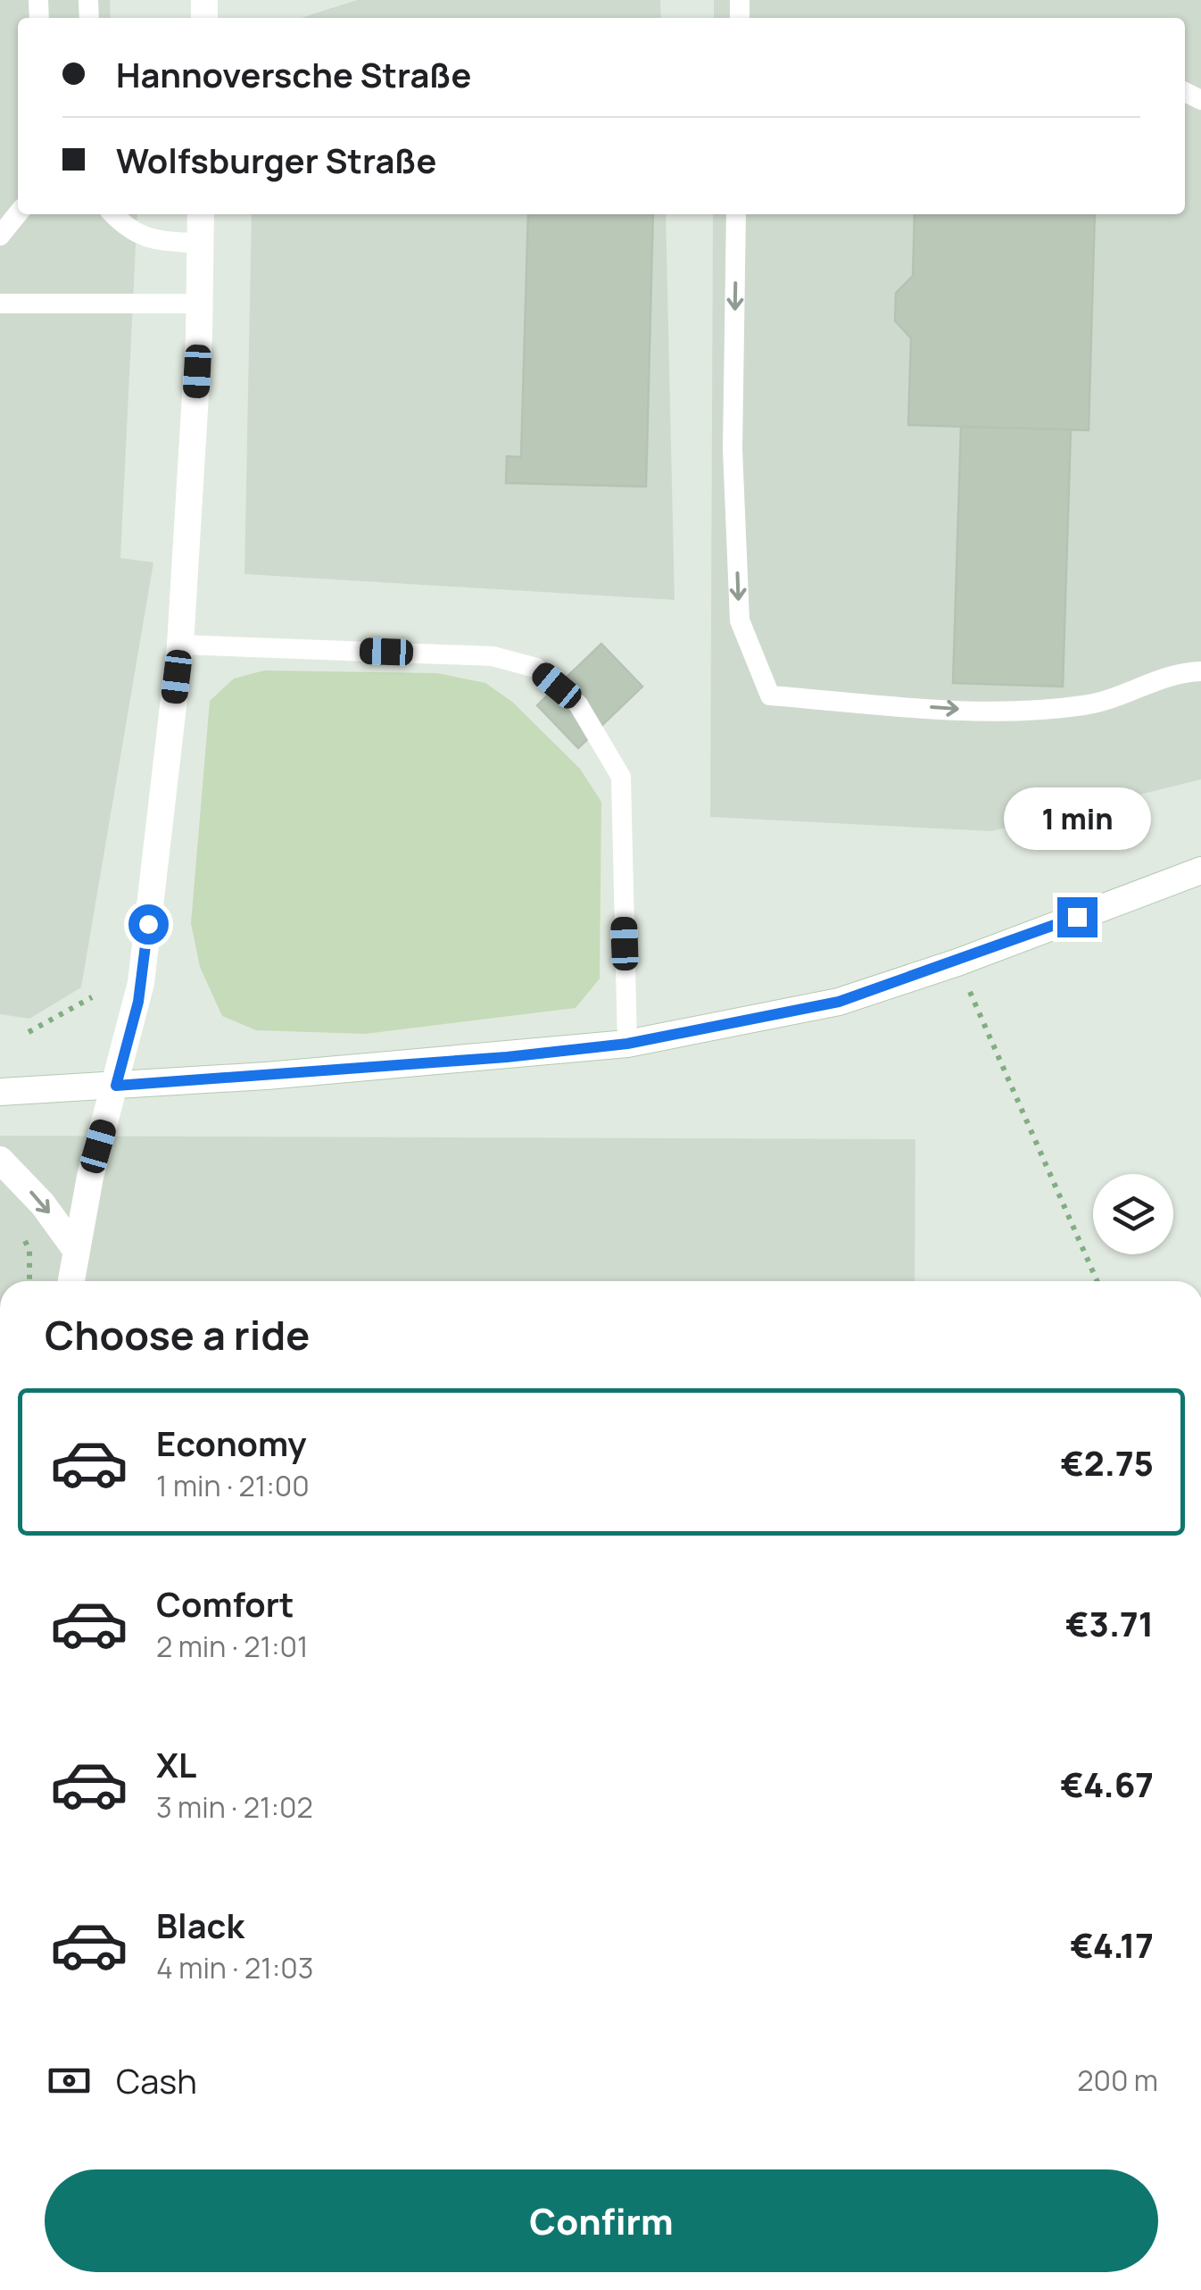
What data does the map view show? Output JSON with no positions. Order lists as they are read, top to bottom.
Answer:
{
  "page": {
    "banner": ["Hannoversche Straße", "Wolfsburger Straße"],
    "bubble": "1 min",
    "heading": "Choose a ride",
    "list": [
      {
        "name": "Economy",
        "note": "1 min · 21:00",
        "value": "€2.75"
      },
      {
        "name": "Comfort",
        "note": "2 min · 21:01",
        "value": "€3.71"
      },
      {
        "name": "XL",
        "note": "3 min · 21:02",
        "value": "€4.67"
      },
      {
        "name": "Black",
        "note": "4 min · 21:03",
        "value": "€4.17"
      }
    ],
    "pay": ["Cash", "200 m"],
    "buttons": "Confirm"
  }
}
